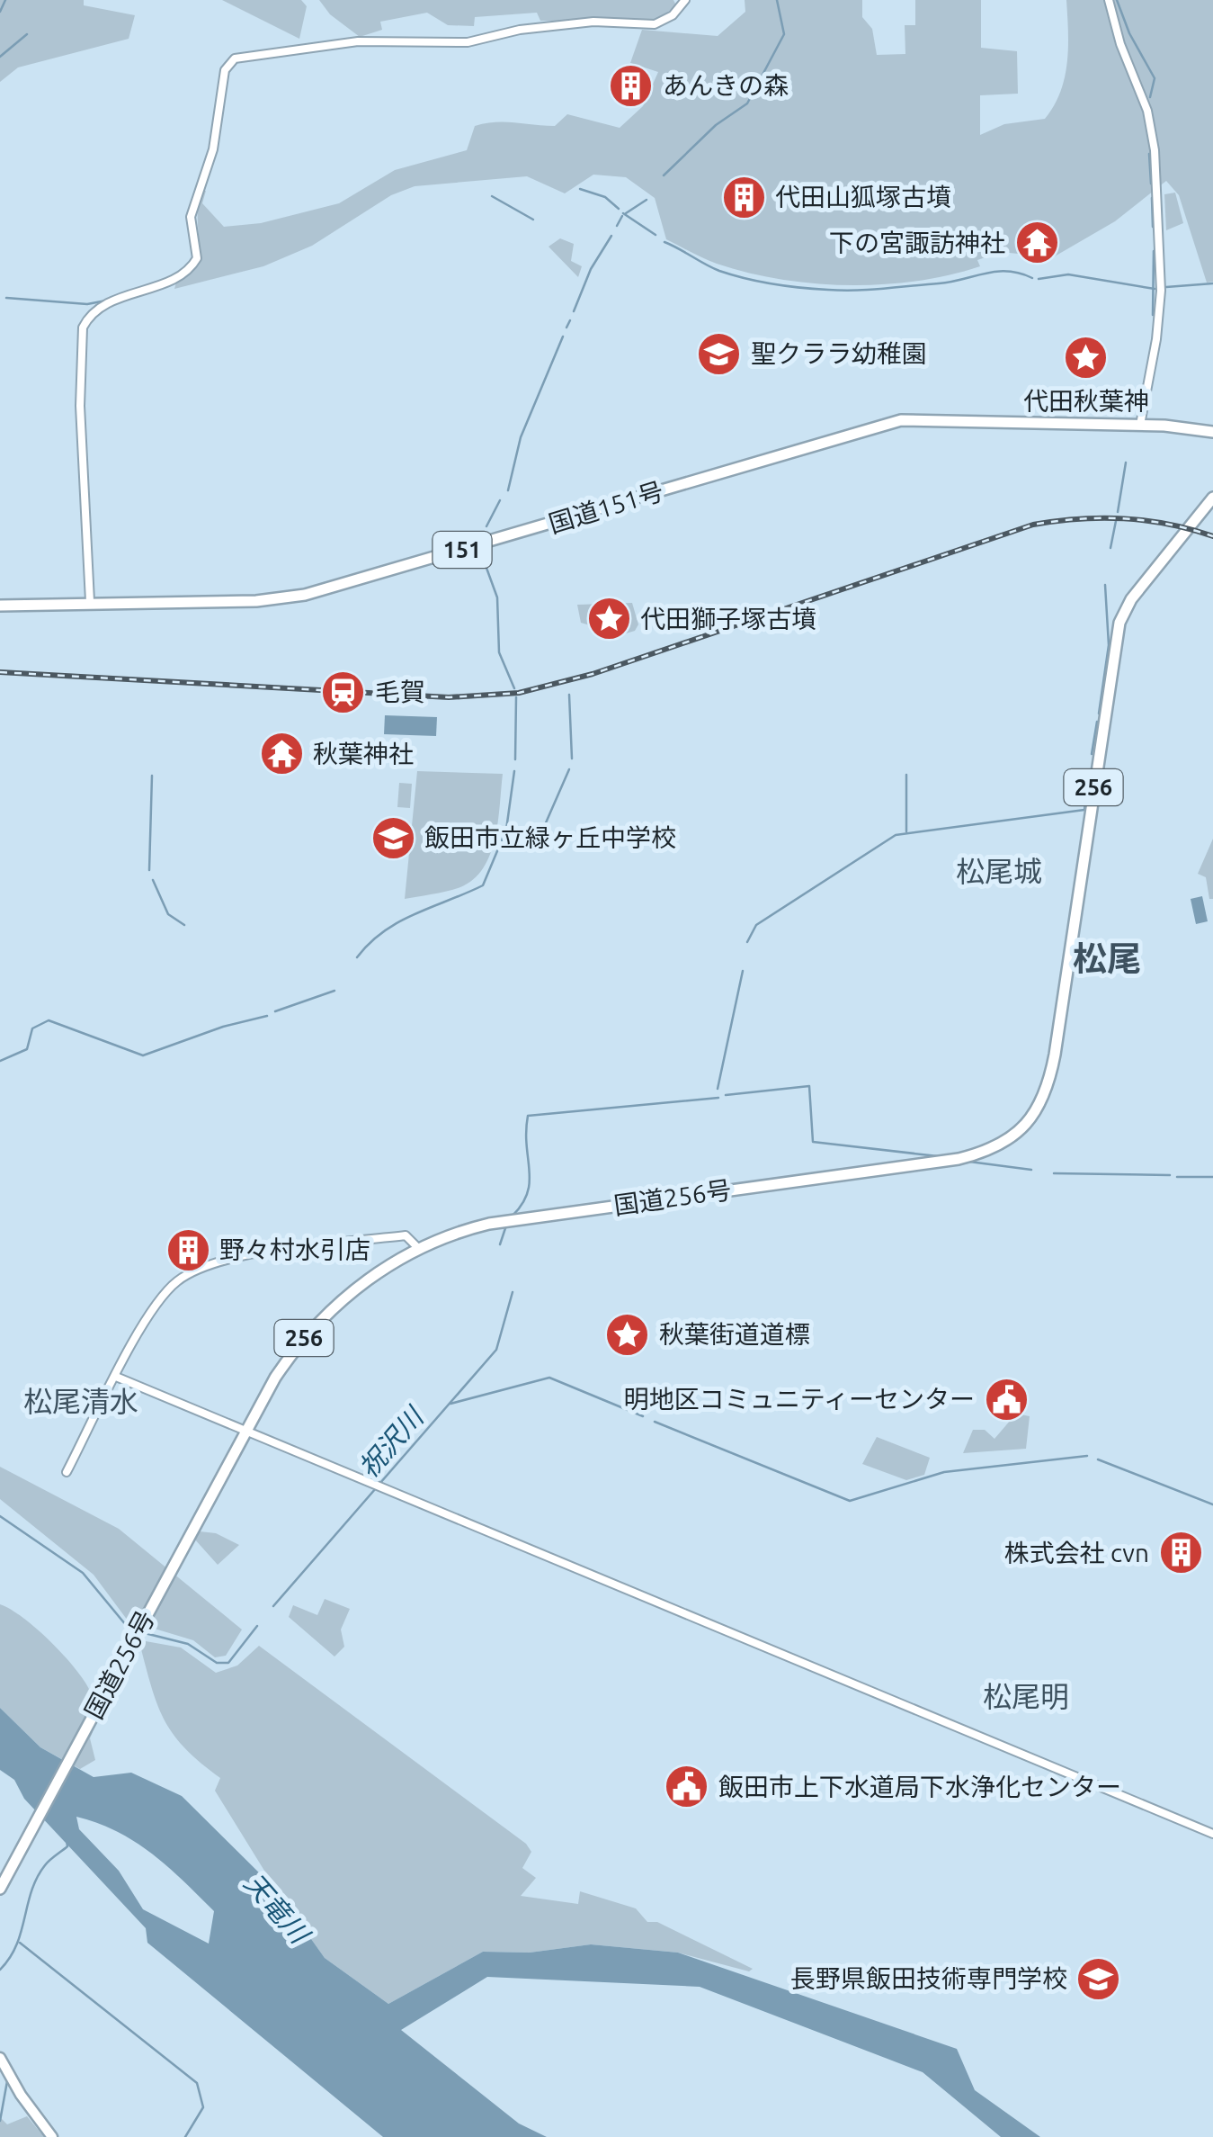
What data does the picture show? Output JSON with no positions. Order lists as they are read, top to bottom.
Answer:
{
  "streets": {
    "highway": [
      "国道151号",
      "151",
      "256",
      "国道256号"
    ]
  },
  "districts": [
    "松尾城",
    "松尾",
    "松尾清水",
    "松尾明"
  ],
  "water": ["祝沢川", "天竜川"],
  "places": {
    "building": [
      "あんきの森",
      "代田山狐塚古墳",
      "野々村水引店",
      "株式会社 cvn"
    ],
    "temple": ["下の宮諏訪神社", "秋葉神社"],
    "school or university": ["聖クララ幼稚園", "飯田市立緑ヶ丘中学校", "長野県飯田技術専門学校"],
    "place": ["代田秋葉神", "代田獅子塚古墳", "秋葉街道道標"],
    "station": ["毛賀"],
    "public building": ["明地区コミュニティーセンター", "飯田市上下水道局下水浄化センター"]
  }
}
